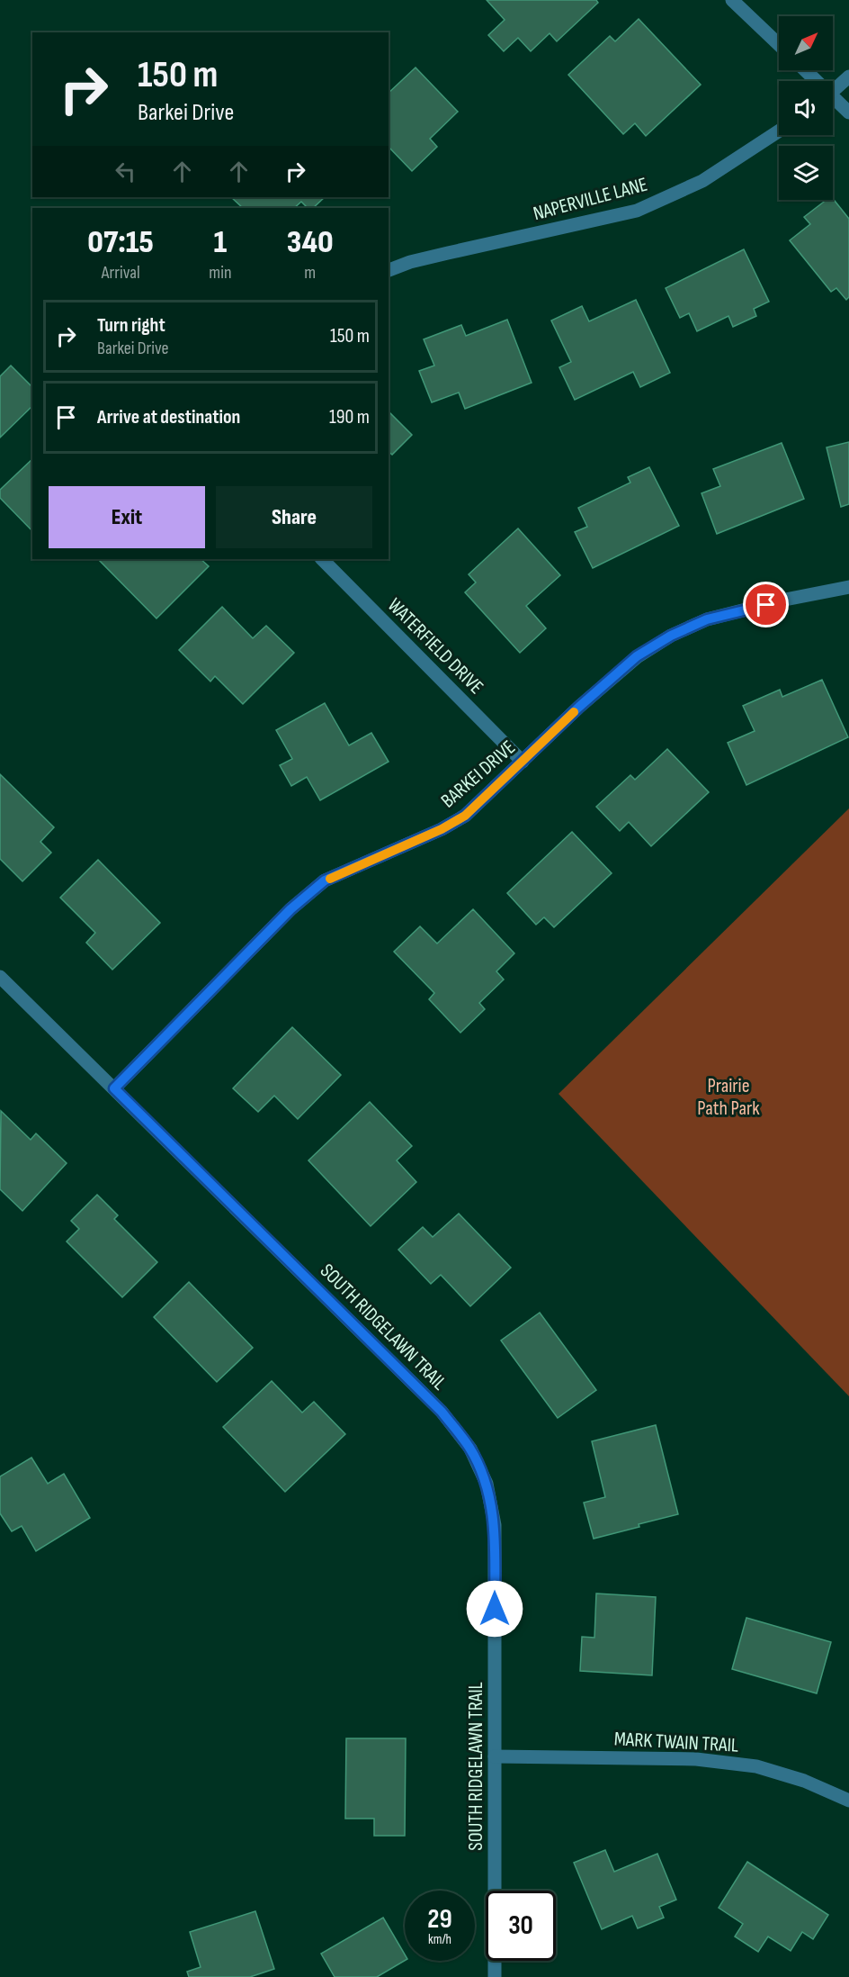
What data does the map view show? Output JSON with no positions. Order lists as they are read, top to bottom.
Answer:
{
  "streets": {
    "street": [
      "NAPERVILLE LANE",
      "WATERFIELD DRIVE",
      "BARKEI DRIVE",
      "SOUTH RIDGELAWN TRAIL",
      "MARK TWAIN TRAIL"
    ]
  },
  "crossings": [
    ["WATERFIELD DRIVE", "BARKEI DRIVE"],
    ["BARKEI DRIVE", "SOUTH RIDGELAWN TRAIL"],
    ["SOUTH RIDGELAWN TRAIL", "MARK TWAIN TRAIL"]
  ],
  "parks": ["Prairie Path Park"],
  "north": "top right",
  "page": {
    "turn": ["150 m", "Barkei Drive"],
    "eta": [
      "07:15",
      "Arrival",
      "1",
      "min",
      "340",
      "m"
    ],
    "list": [
      {
        "name": "Turn right",
        "note": "Barkei Drive",
        "value": "150 m"
      },
      {
        "name": "Arrive at destination",
        "value": "190 m"
      }
    ],
    "buttons": ["Exit", "Share"],
    "speed": "29 km/h",
    "limit": "30"
  }
}
